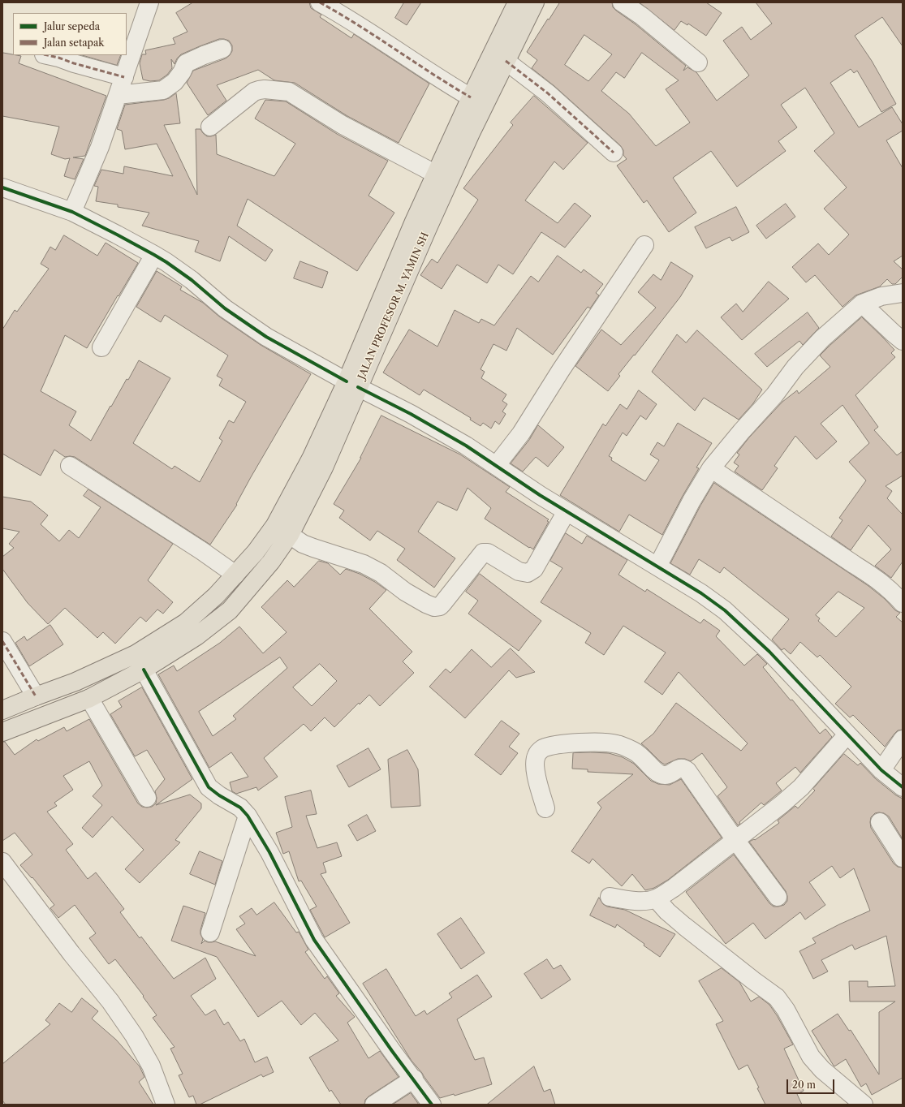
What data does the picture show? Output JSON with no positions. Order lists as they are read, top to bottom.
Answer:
{
  "streets": {
    "highway": ["JALAN PROFESOR M. YAMIN SH"]
  },
  "legend": ["Jalur sepeda", "Jalan setapak"],
  "scale_bar": "20 m"
}
